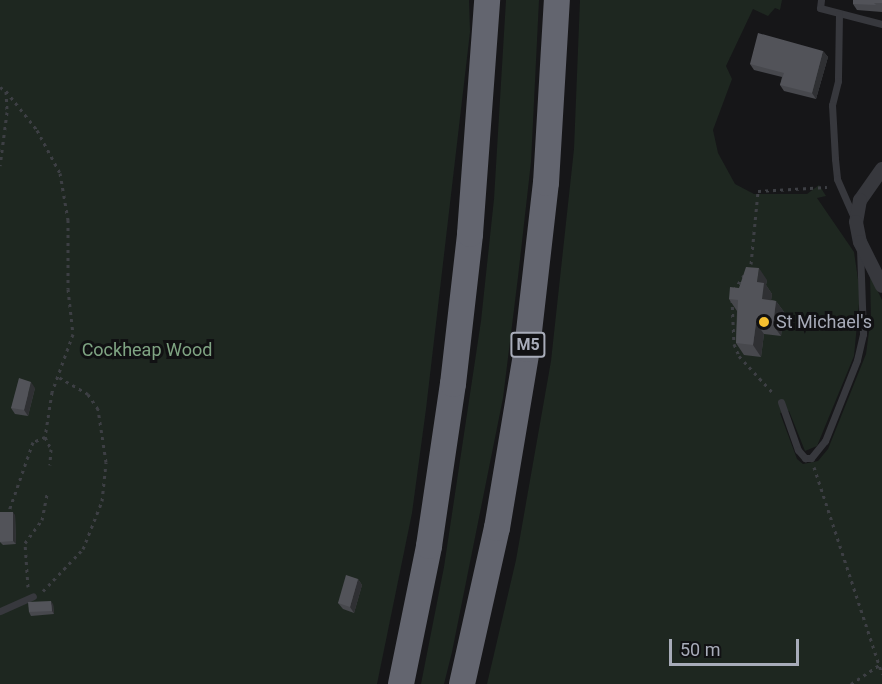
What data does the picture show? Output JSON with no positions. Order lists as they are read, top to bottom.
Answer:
{
  "streets": {
    "highway": ["M5"]
  },
  "parks": ["Cockheap Wood"],
  "places": ["St Michael's"],
  "scale_bar": "50 m"
}
